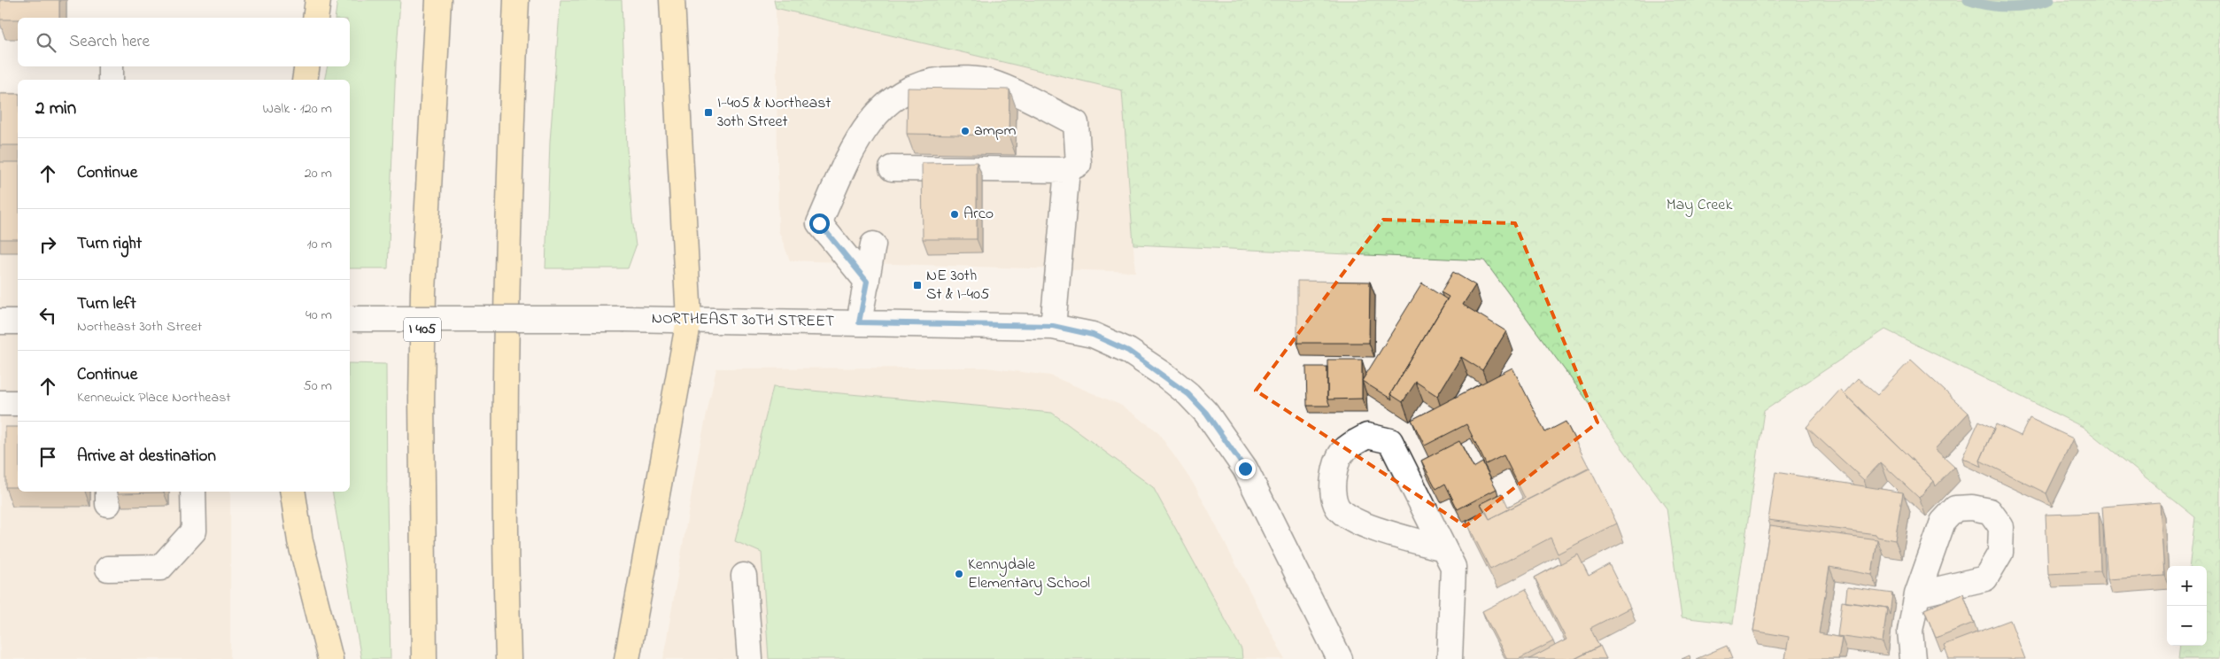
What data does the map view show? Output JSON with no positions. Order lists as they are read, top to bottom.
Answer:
{
  "streets": {
    "highway": ["I 405"],
    "street": ["NORTHEAST 30TH STREET"]
  },
  "parks": ["May Creek"],
  "places": {
    "transit": ["I-405 & Northeast 30th Street", "NE 30th St & I-405"],
    "other": ["ampm", "Arco", "Kennydale Elementary School"]
  },
  "page": {
    "search": "Search here",
    "heading": ["2 min", "Walk · 120 m"],
    "list": [
      ["Continue", "20 m"],
      ["Turn right", "10 m"],
      ["Turn left", "Northeast 30th Street", "40 m"],
      ["Continue", "Kennewick Place Northeast", "50 m"],
      "Arrive at destination"
    ],
    "map_buttons": ["+", "−"]
  }
}
